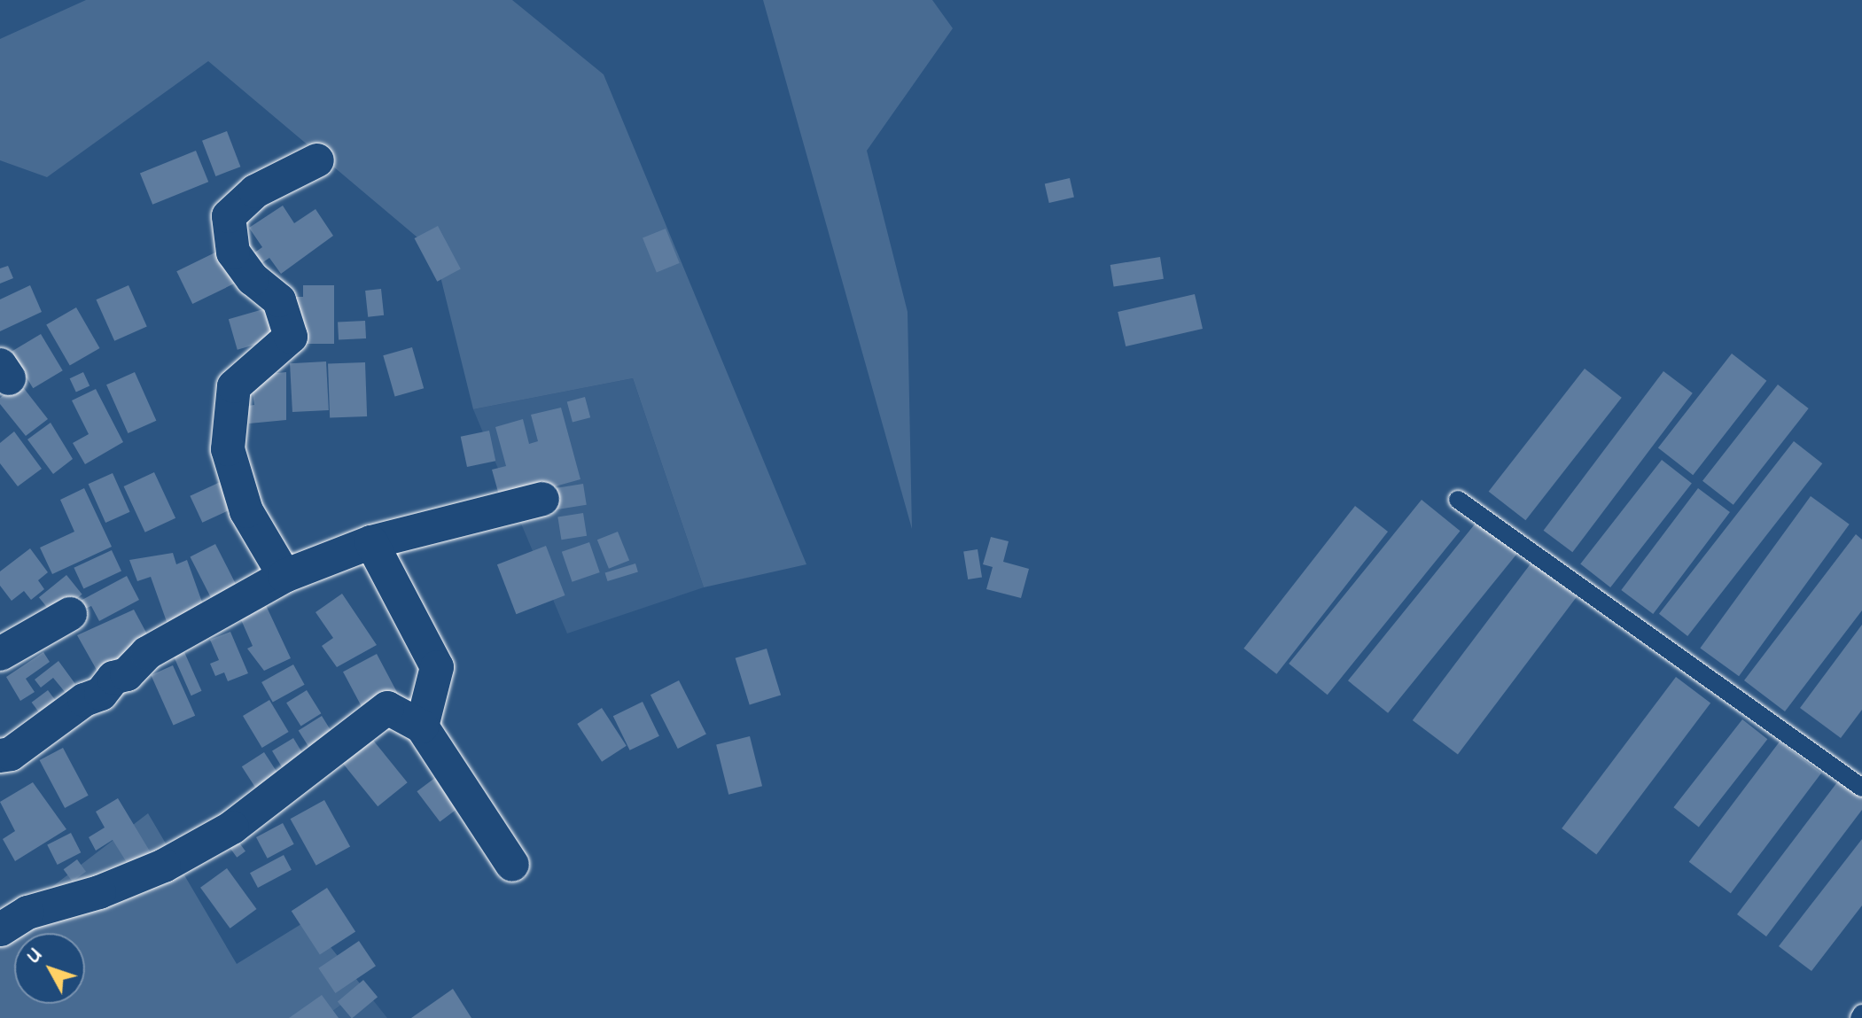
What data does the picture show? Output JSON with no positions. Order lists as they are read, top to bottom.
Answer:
{
  "north": "top left"
}
